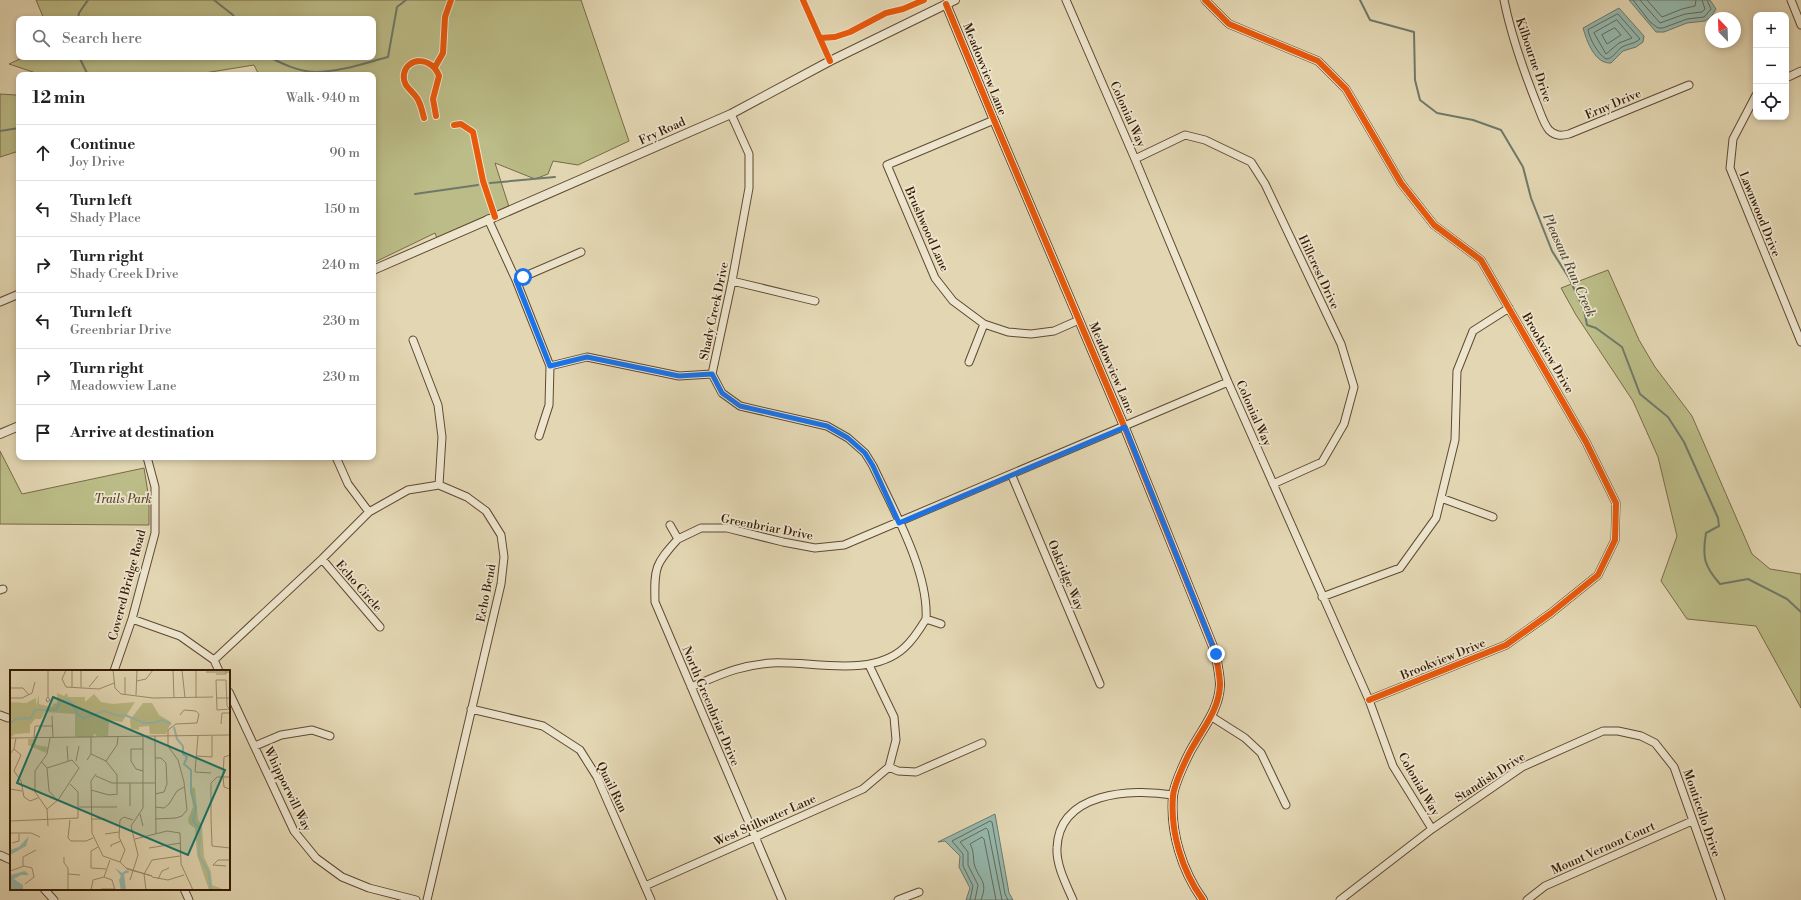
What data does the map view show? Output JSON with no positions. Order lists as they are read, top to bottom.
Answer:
{
  "streets": {
    "street": [
      "Kilbourne Drive",
      "Meadowview Lane",
      "Erny Drive",
      "Colonial Way",
      "Fry Road",
      "Lawnwood Drive",
      "Brushwood Lane",
      "Hillcrest Drive",
      "Shady Creek Drive",
      "Brookview Drive",
      "Greenbriar Drive",
      "Oakridge Way",
      "Covered Bridge Road",
      "Echo Circle",
      "Echo Bend",
      "North Greenbriar Drive",
      "Standish Drive",
      "Quail Run",
      "Whipporwill Way",
      "Monticello Drive",
      "West Stillwater Lane",
      "Mount Vernon Court"
    ]
  },
  "crossings": [
    ["Kilbourne Drive", "Erny Drive"],
    ["Meadowview Lane", "Fry Road"],
    ["Meadowview Lane", "Brushwood Lane"],
    ["Meadowview Lane", "Greenbriar Drive"],
    ["Colonial Way", "Hillcrest Drive"],
    ["Colonial Way", "Brookview Drive"],
    ["Colonial Way", "Greenbriar Drive"],
    ["Colonial Way", "Standish Drive"],
    ["Fry Road", "Shady Creek Drive"],
    ["Shady Creek Drive", "Greenbriar Drive"],
    ["Greenbriar Drive", "Oakridge Way"],
    ["Greenbriar Drive", "North Greenbriar Drive"],
    ["Echo Circle", "Echo Bend"],
    ["Echo Bend", "Quail Run"],
    ["North Greenbriar Drive", "West Stillwater Lane"],
    ["Standish Drive", "Monticello Drive"],
    ["Quail Run", "West Stillwater Lane"],
    ["Monticello Drive", "Mount Vernon Court"]
  ],
  "water": ["Pleasant Run Creek"],
  "parks": ["Trails Park"],
  "north": "top left",
  "page": {
    "map_buttons": ["+", "−"],
    "search": "Search here",
    "heading": ["12 min", "Walk · 940 m"],
    "list": [
      ["Continue", "Joy Drive", "90 m"],
      ["Turn left", "Shady Place", "150 m"],
      ["Turn right", "Shady Creek Drive", "240 m"],
      ["Turn left", "Greenbriar Drive", "230 m"],
      ["Turn right", "Meadowview Lane", "230 m"],
      "Arrive at destination"
    ]
  }
}
